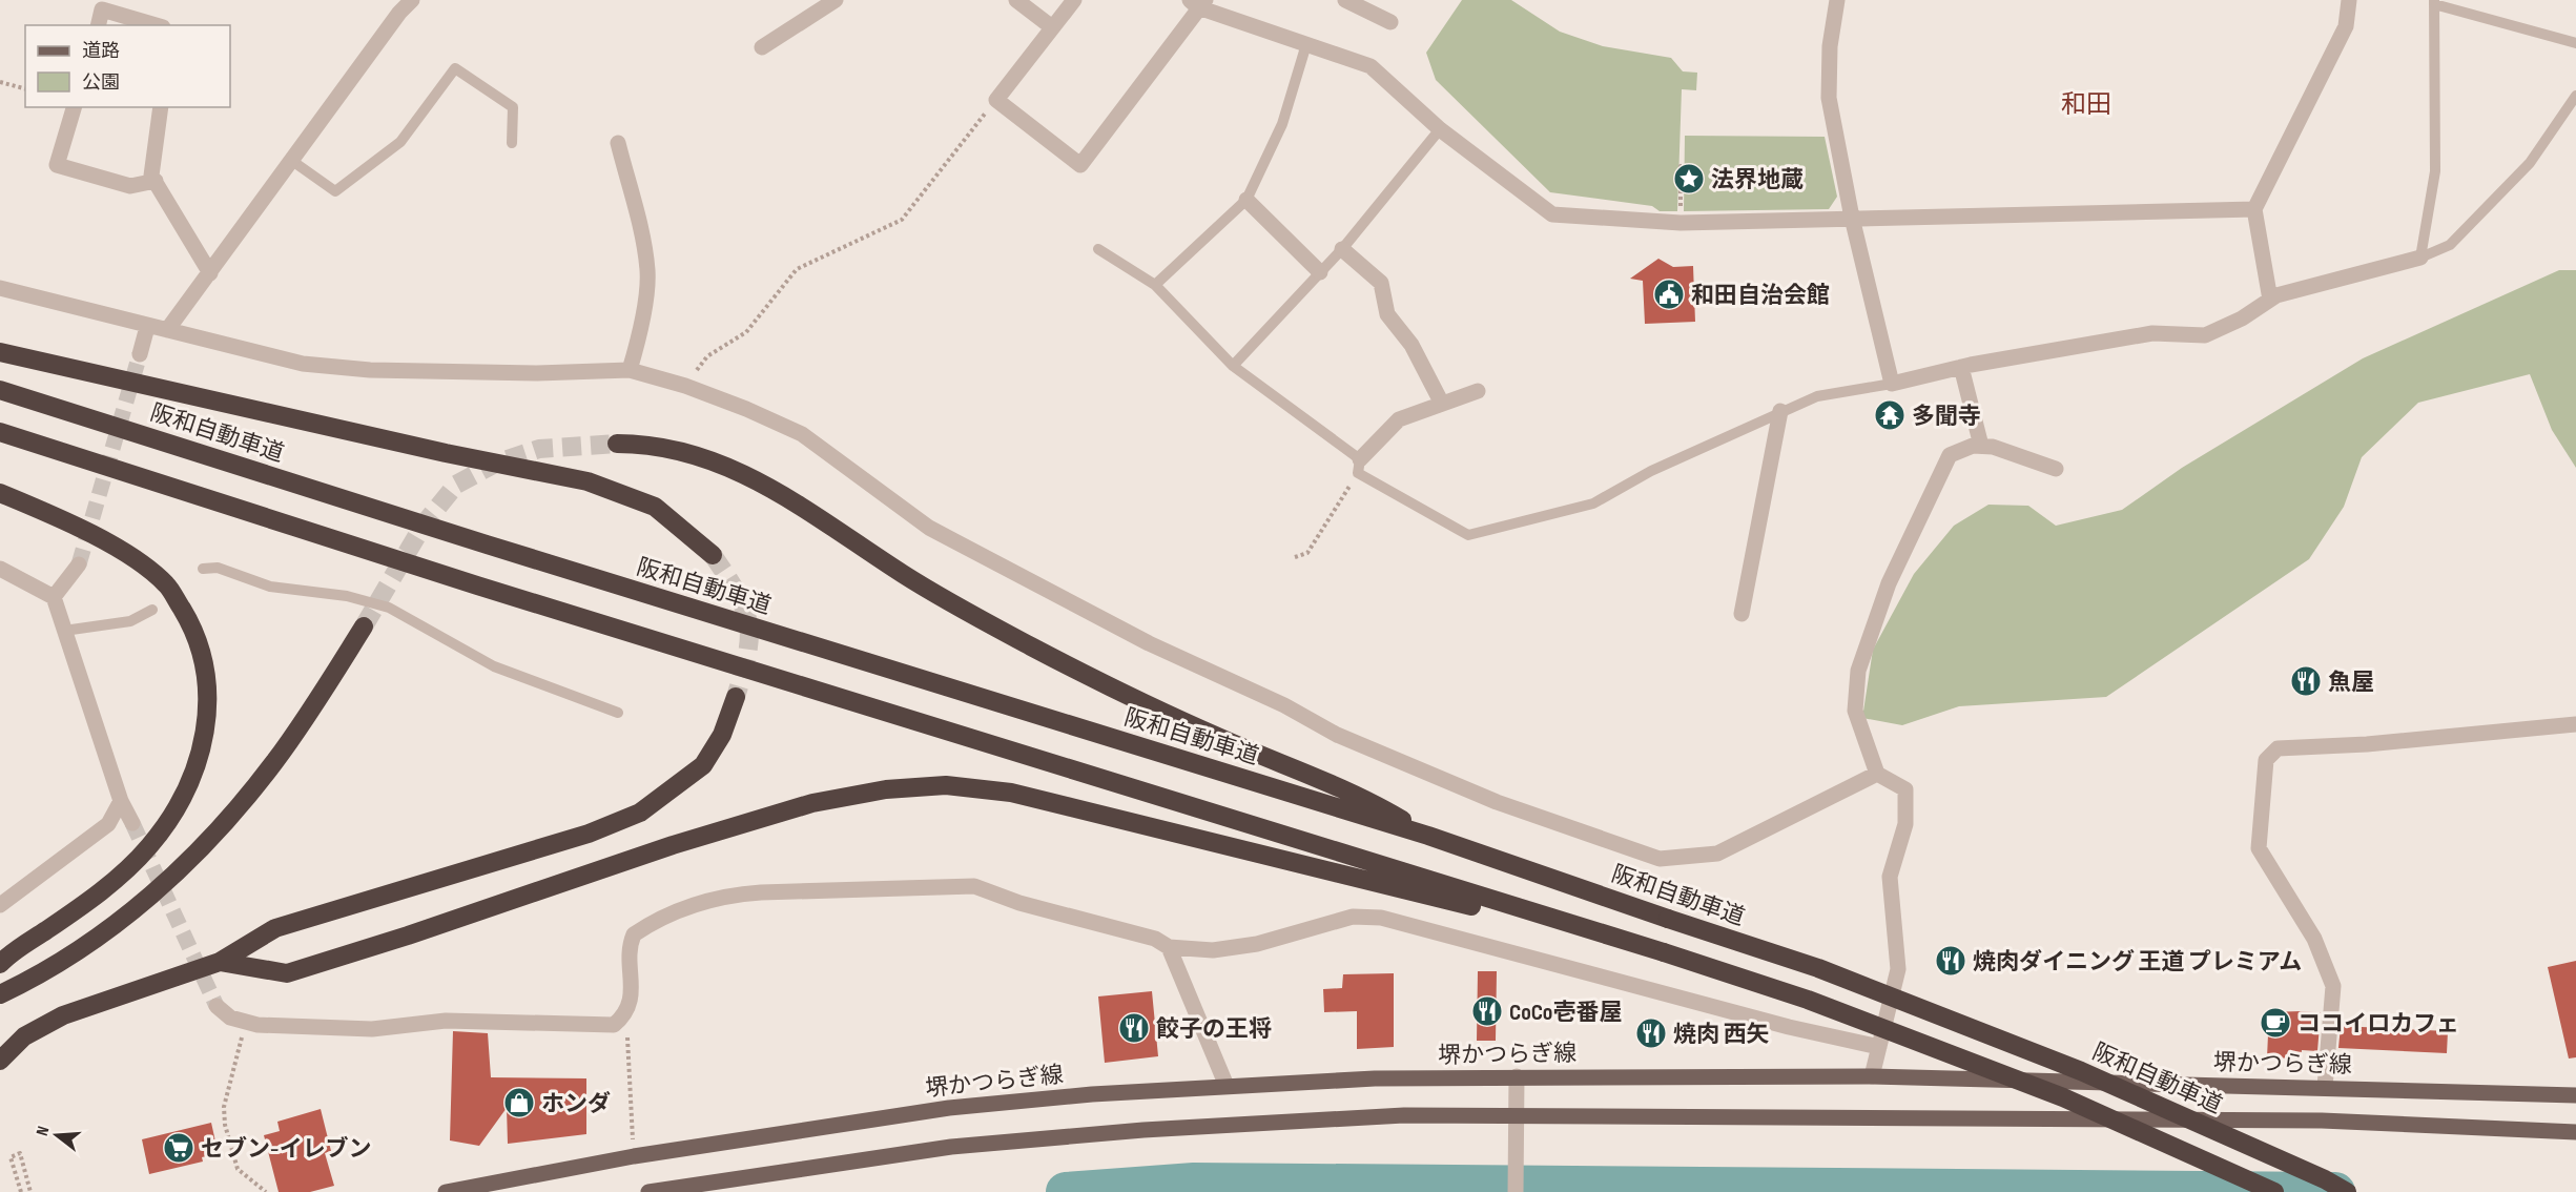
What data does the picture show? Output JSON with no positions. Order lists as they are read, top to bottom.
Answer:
{
  "streets": {
    "highway": ["阪和自動車道"],
    "main road": ["堺かつらぎ線"]
  },
  "districts": ["和田"],
  "places": {
    "place": ["法界地蔵"],
    "public building": ["和田自治会館"],
    "temple": ["多聞寺"],
    "restaurant": [
      "魚屋",
      "焼肉ダイニング 王道 プレミアム",
      "CoCo壱番屋",
      "餃子の王将",
      "焼肉 西矢"
    ],
    "cafe": ["ココイロカフェ"],
    "shop": ["ホンダ"],
    "supermarket": ["セブン-イレブン"]
  },
  "legend": ["道路", "公園"],
  "north": "left"
}
